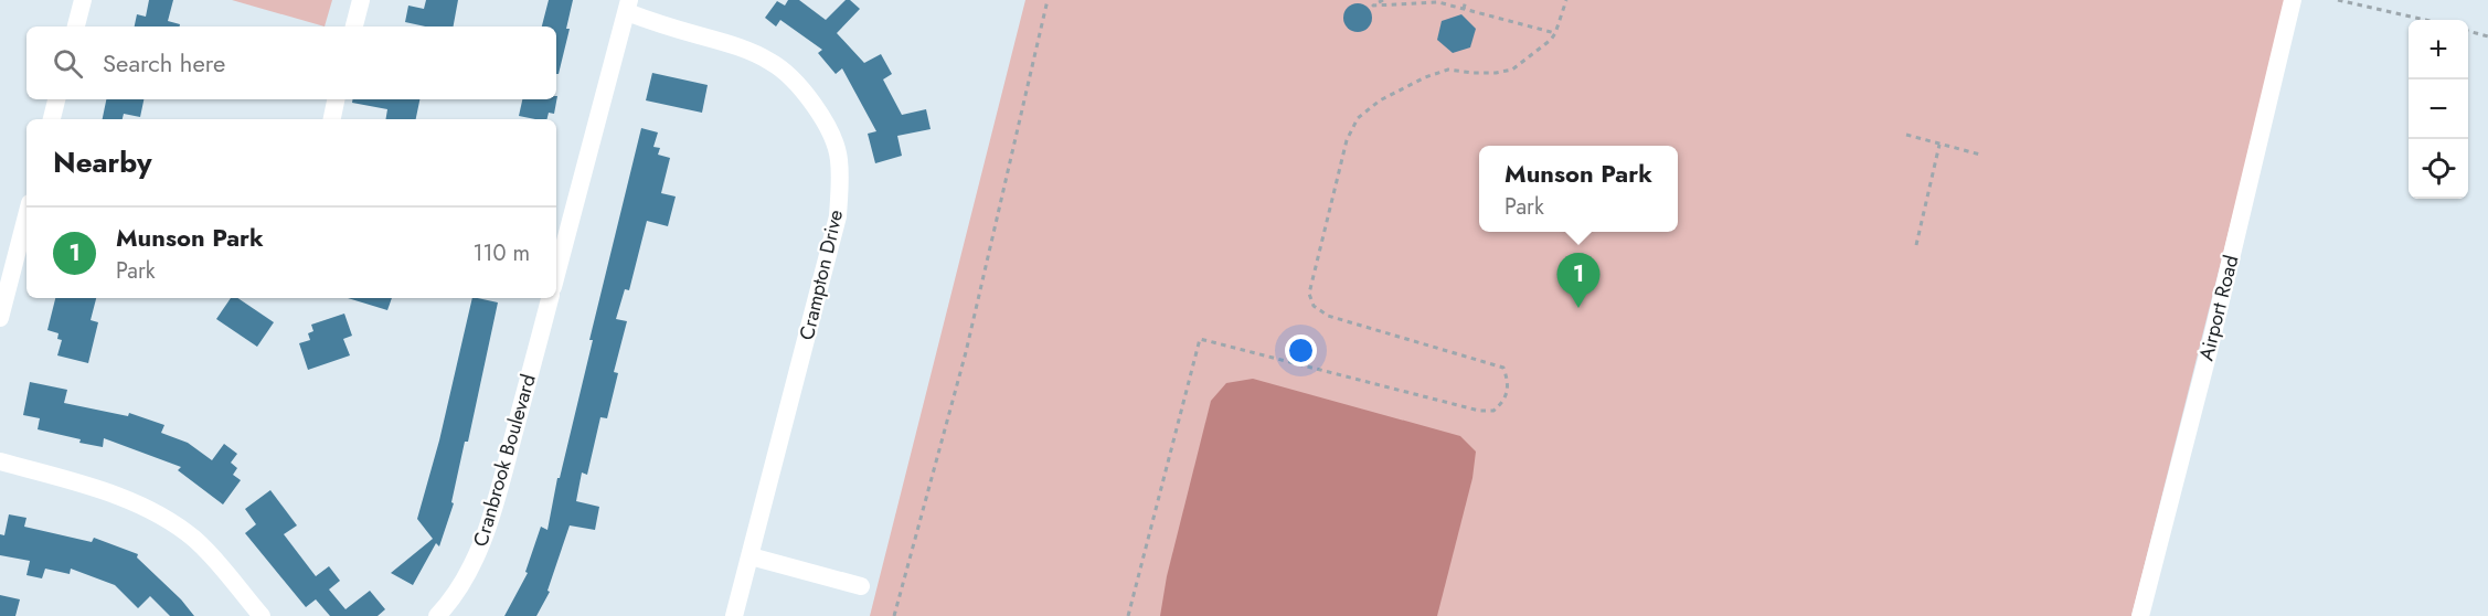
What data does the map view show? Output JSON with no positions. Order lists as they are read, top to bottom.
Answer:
{
  "streets": {
    "street": ["Crampton Drive", "Airport Road", "Cranbrook Boulevard"]
  },
  "page": {
    "map_buttons": ["+", "−"],
    "search": "Search here",
    "heading": "Nearby",
    "popup": ["Munson Park", "Park"],
    "list": [
      {
        "mark": "1",
        "name": "Munson Park",
        "note": "Park",
        "value": "110 m"
      }
    ],
    "pins": "1"
  }
}
